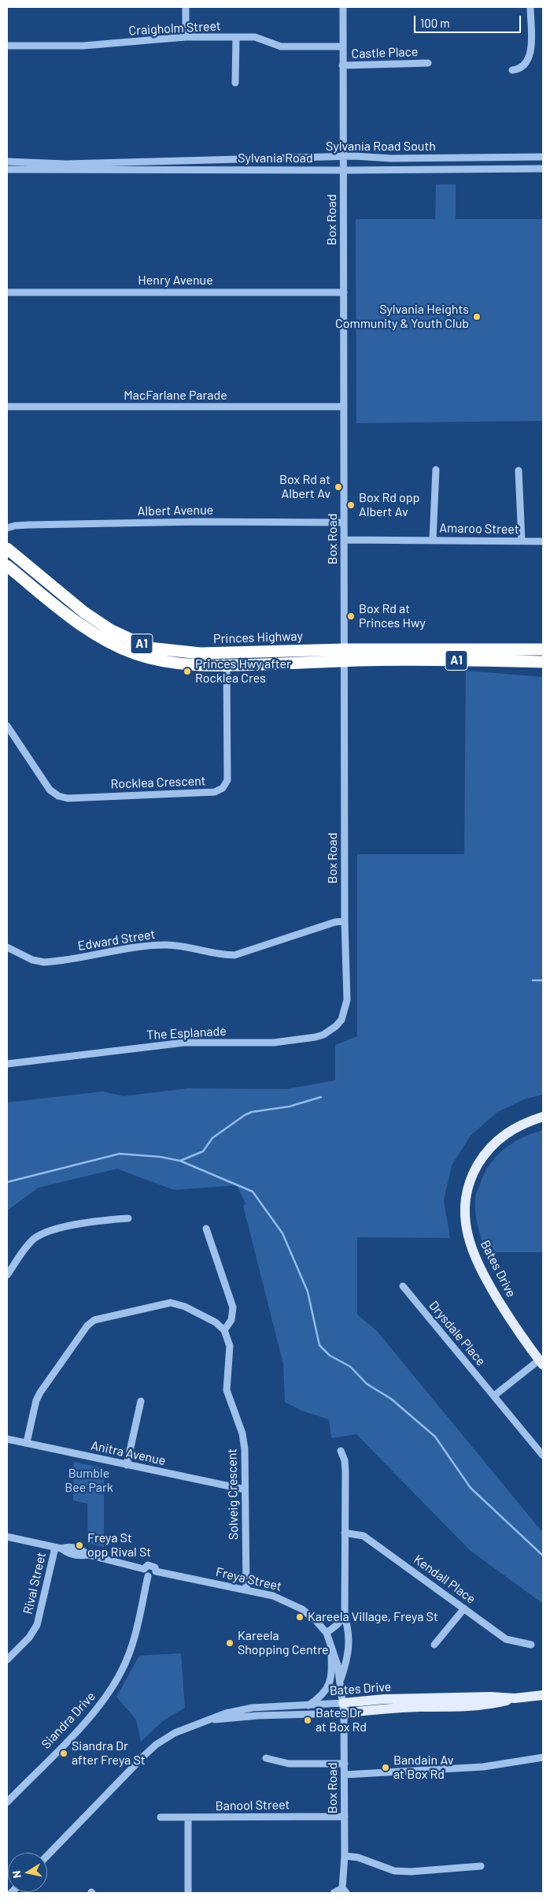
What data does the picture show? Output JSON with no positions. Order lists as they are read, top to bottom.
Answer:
{
  "streets": {
    "highway": ["Princes Highway", "A1"],
    "main road": ["Bates Drive"],
    "street": [
      "Craigholm Street",
      "Castle Place",
      "Sylvania Road South",
      "Sylvania Road",
      "Box Road",
      "Henry Avenue",
      "MacFarlane Parade",
      "Albert Avenue",
      "Amaroo Street",
      "Rocklea Crescent",
      "Edward Street",
      "The Esplanade",
      "Drysdale Place",
      "Anitra Avenue",
      "Solveig Crescent",
      "Freya Street",
      "Kendall Place",
      "Rival Street",
      "Siandra Drive",
      "Banool Street"
    ]
  },
  "crossings": [
    ["Craigholm Street", "Box Road"],
    ["Castle Place", "Box Road"],
    ["Sylvania Road South", "Box Road"],
    ["Sylvania Road", "Box Road"],
    ["Box Road", "Henry Avenue"],
    ["Box Road", "MacFarlane Parade"],
    ["Box Road", "Albert Avenue"],
    ["Box Road", "Amaroo Street"],
    ["Box Road", "Princes Highway"],
    ["Box Road", "Edward Street"],
    ["Box Road", "The Esplanade"],
    ["Box Road", "Bates Drive"],
    ["Box Road", "Freya Street"],
    ["Box Road", "Kendall Place"],
    ["Box Road", "Banool Street"],
    ["Princes Highway", "Rocklea Crescent"],
    ["Anitra Avenue", "Solveig Crescent"],
    ["Solveig Crescent", "Freya Street"],
    ["Freya Street", "Siandra Drive"]
  ],
  "parks": ["Bumble Bee Park"],
  "places": [
    "Sylvania Heights Community & Youth Club",
    "Box Rd at Albert Av",
    "Box Rd opp Albert Av",
    "Box Rd at Princes Hwy",
    "Princes Hwy after Rocklea Cres",
    "Freya St opp Rival St",
    "Kareela Village, Freya St",
    "Kareela Shopping Centre",
    "Bates Dr at Box Rd",
    "Siandra Dr after Freya St",
    "Bandain Av at Box Rd"
  ],
  "scale_bar": "100 m",
  "north": "left"
}
